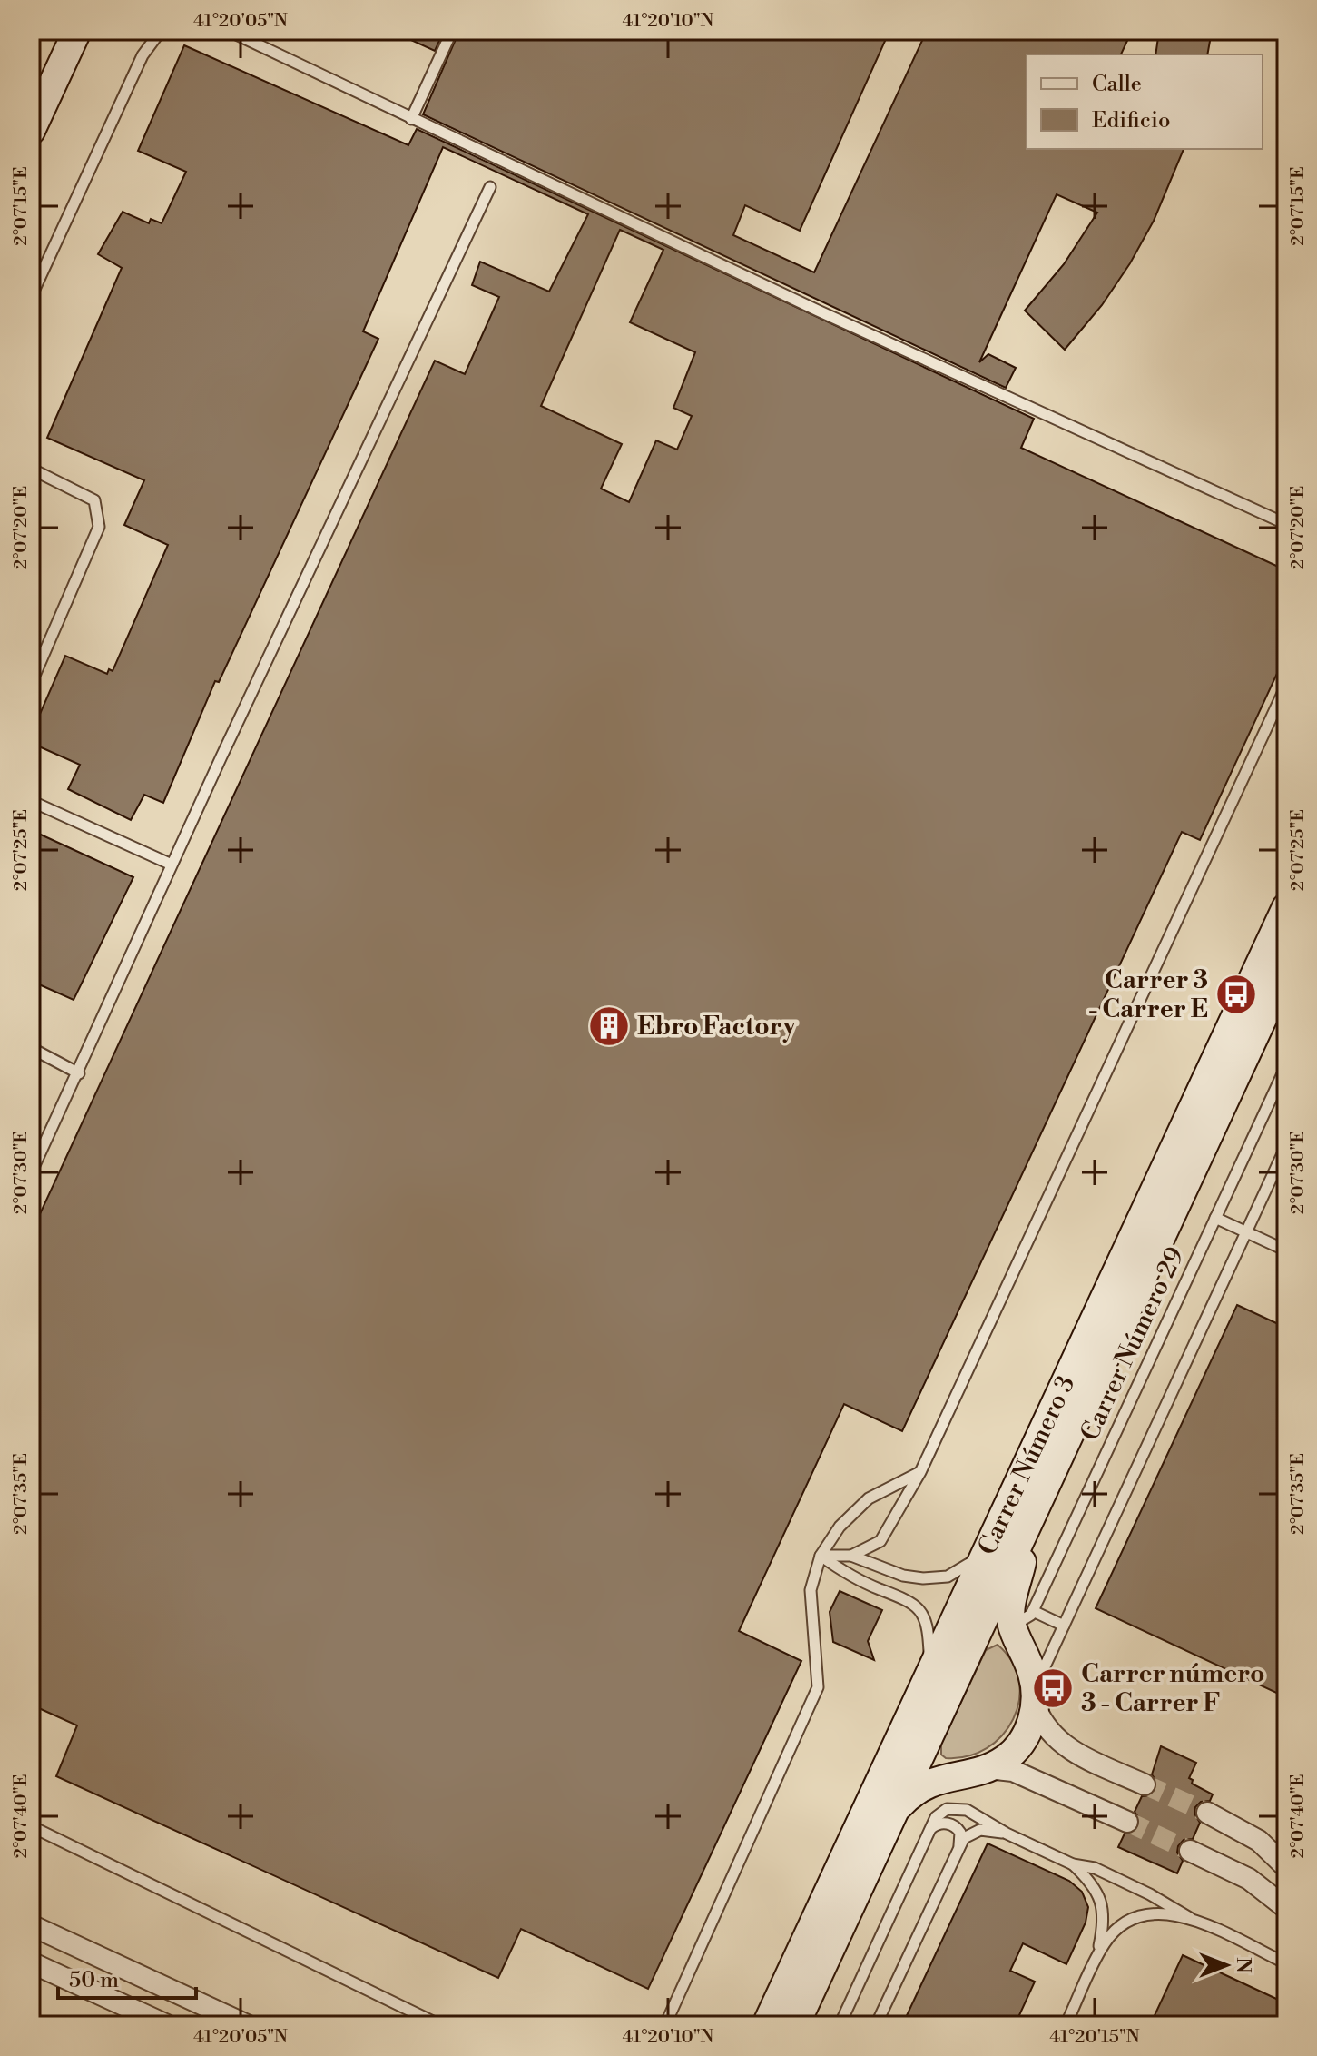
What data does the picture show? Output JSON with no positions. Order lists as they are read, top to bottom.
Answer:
{
  "streets": {
    "main road": ["Carrer Número 3"],
    "lane": ["Carrer Número 29"]
  },
  "places": {
    "bus stop": ["Carrer 3 - Carrer E", "Carrer número 3 - Carrer F"],
    "building": ["Ebro Factory"]
  },
  "legend": ["Calle", "Edificio"],
  "scale_bar": "50 m",
  "north": "right",
  "coordinates": [
    "41°20'05\"N",
    "41°20'10\"N",
    "2°07'15\"E",
    "2°07'20\"E",
    "2°07'25\"E",
    "2°07'30\"E",
    "2°07'35\"E",
    "2°07'40\"E",
    "41°20'15\"N"
  ]
}
